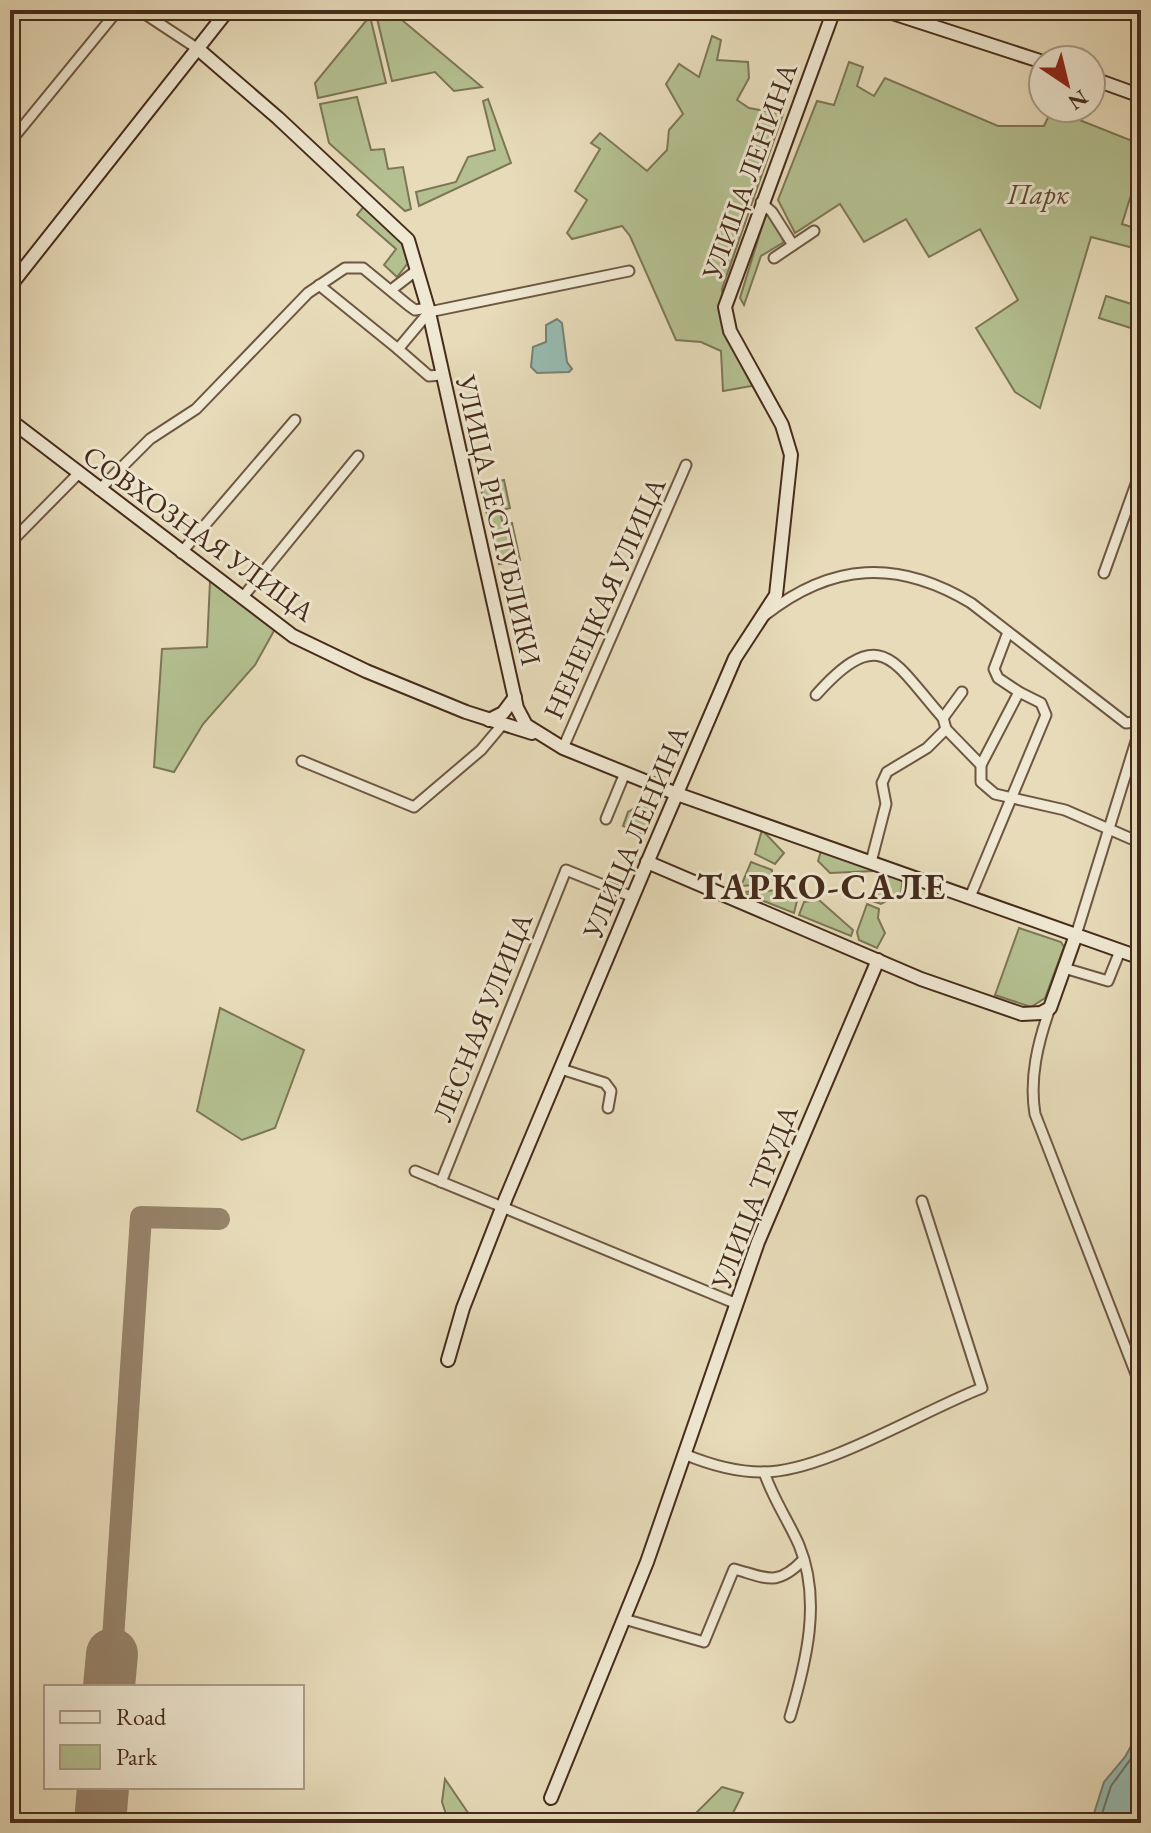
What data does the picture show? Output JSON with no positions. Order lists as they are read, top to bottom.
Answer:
{
  "streets": {
    "street": [
      "УЛИЦА ЛЕНИНА",
      "УЛИЦА РЕСПУБЛИКИ",
      "СОВХОЗНАЯ УЛИЦА",
      "НЕНЕЦКАЯ УЛИЦА",
      "ЛЕСНАЯ УЛИЦА",
      "УЛИЦА ТРУДА"
    ]
  },
  "crossings": [
    ["УЛИЦА ЛЕНИНА", "УЛИЦА РЕСПУБЛИКИ"],
    ["УЛИЦА ЛЕНИНА", "ЛЕСНАЯ УЛИЦА"],
    ["УЛИЦА РЕСПУБЛИКИ", "СОВХОЗНАЯ УЛИЦА"],
    ["УЛИЦА РЕСПУБЛИКИ", "НЕНЕЦКАЯ УЛИЦА"]
  ],
  "districts": ["ТАРКО-САЛЕ"],
  "parks": ["Парк"],
  "legend": ["Road", "Park"],
  "north": "bottom right"
}
